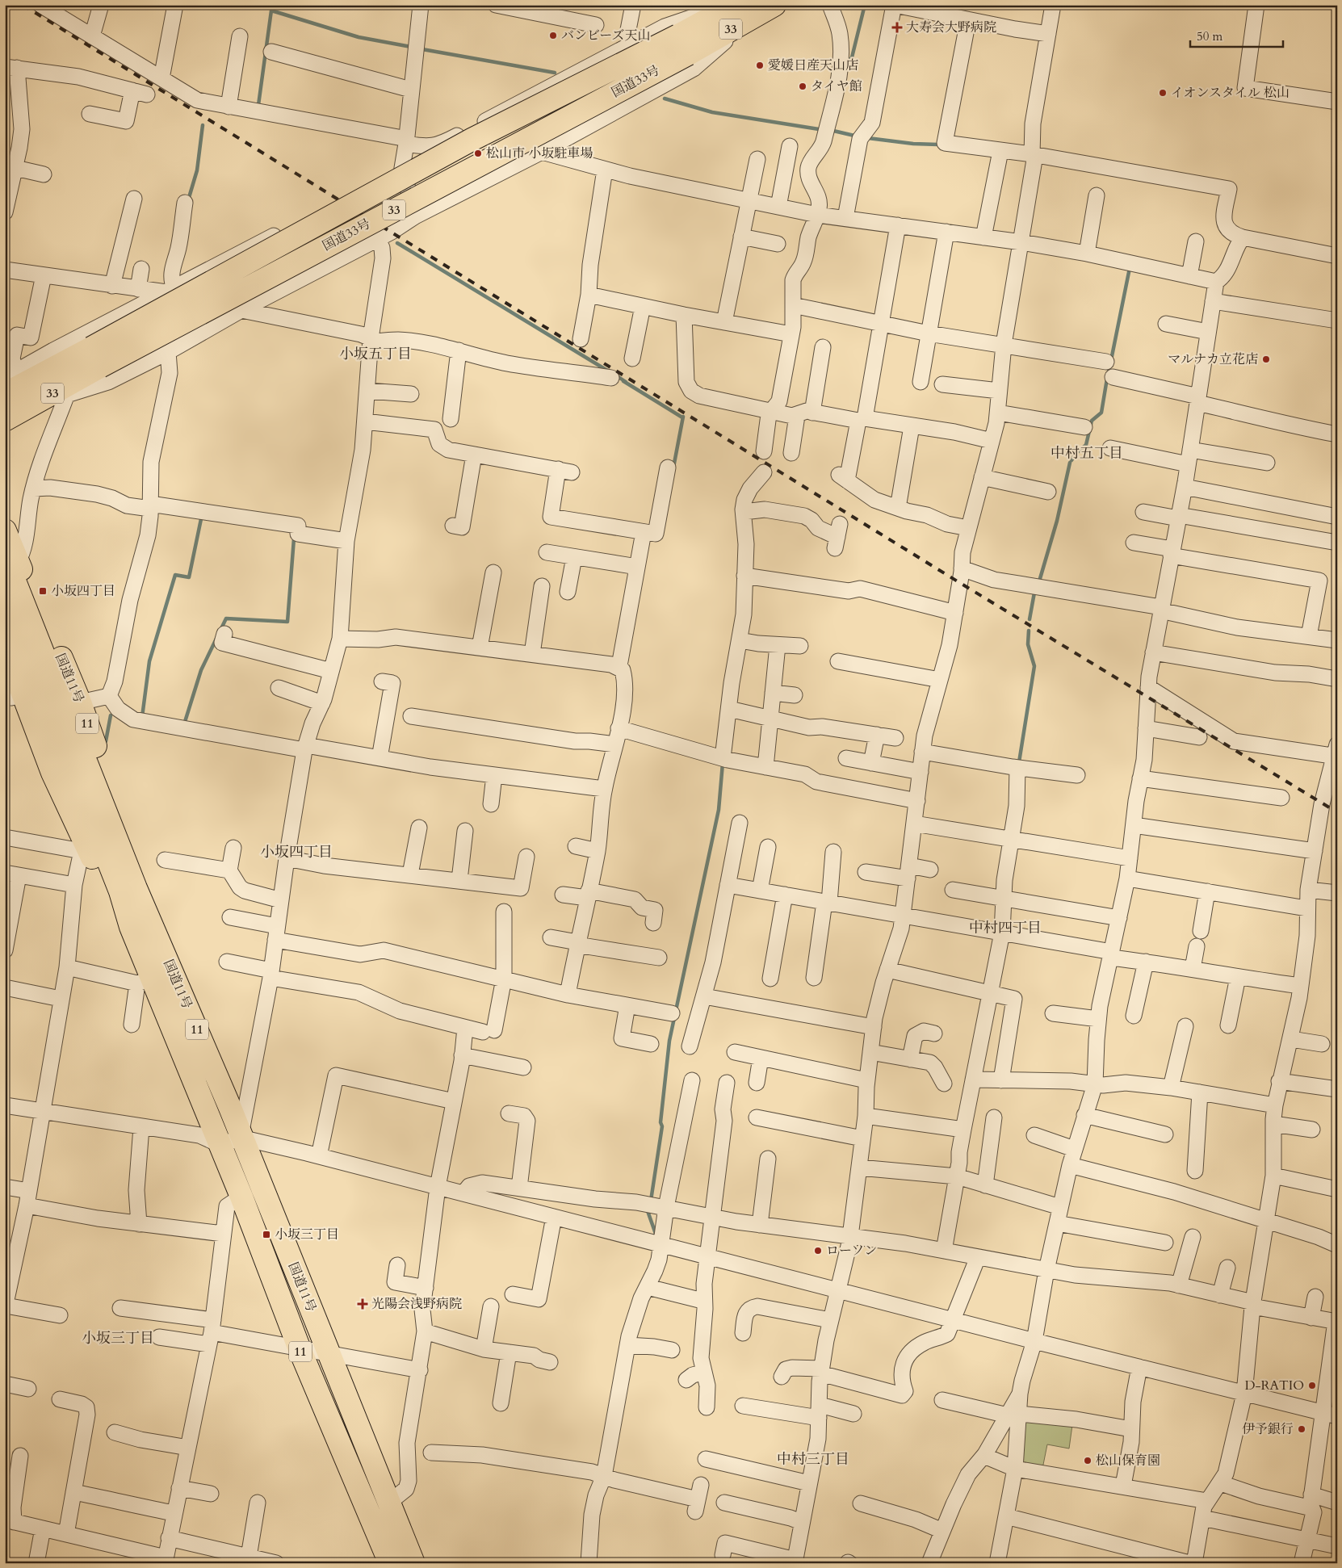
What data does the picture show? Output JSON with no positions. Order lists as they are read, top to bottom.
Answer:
{
  "streets": {
    "highway": [
      "33",
      "国道33号",
      "国道11号",
      "11"
    ]
  },
  "districts": [
    "小坂五丁目",
    "中村五丁目",
    "小坂四丁目",
    "中村四丁目",
    "小坂三丁目",
    "中村三丁目"
  ],
  "places": {
    "health": ["大寿会大野病院", "光陽会浅野病院"],
    "other": [
      "バンビーズ天山",
      "愛媛日産天山店",
      "タイヤ館",
      "イオンスタイル 松山",
      "松山市 小坂駐車場",
      "マルナカ立花店",
      "ローソン",
      "D-RATIO",
      "伊予銀行",
      "松山保育園"
    ],
    "transit": ["小坂四丁目", "小坂三丁目"]
  },
  "scale_bar": "50 m"
}
